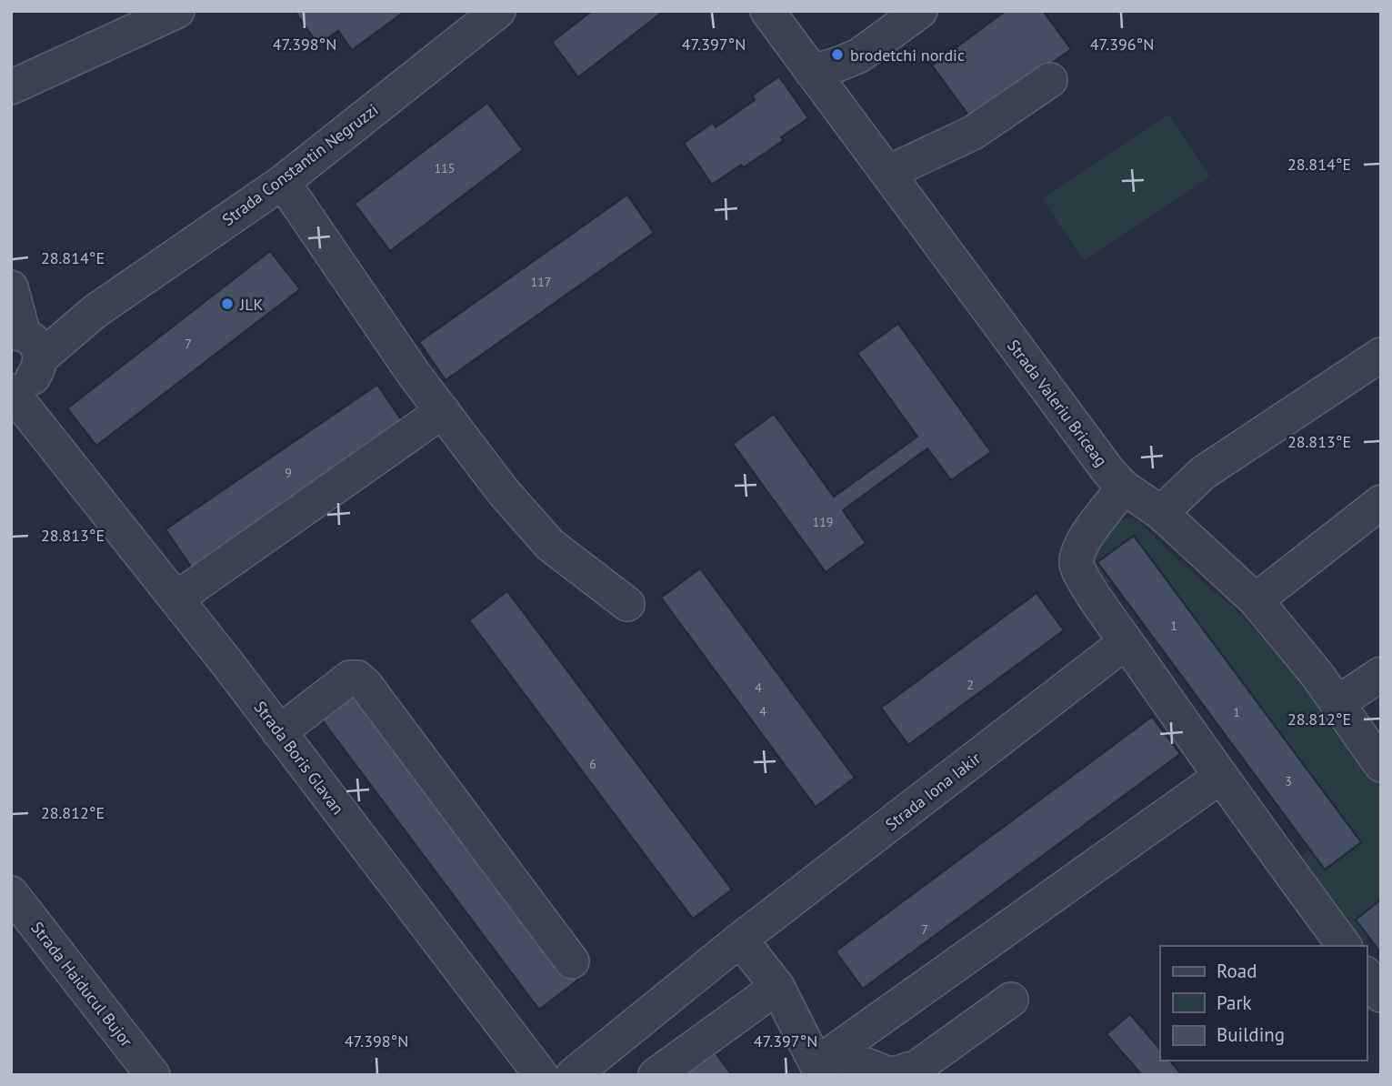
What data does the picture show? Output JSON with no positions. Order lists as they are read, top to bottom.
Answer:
{
  "streets": {
    "street": [
      "Strada Constantin Negruzzi",
      "Strada Valeriu Briceag",
      "Strada Boris Glavan",
      "Strada Iona Iakir",
      "Strada Haiducul Bujor"
    ]
  },
  "crossings": [
    ["Strada Constantin Negruzzi", "Strada Boris Glavan"]
  ],
  "places": ["brodetchi nordic", "JLK"],
  "house_numbers": [
    "115",
    "117",
    "7",
    "9",
    "119",
    "1",
    "2",
    "4",
    "4",
    "1",
    "6",
    "3",
    "7"
  ],
  "legend": ["Road", "Park", "Building"],
  "coordinates": [
    "47.398°N",
    "47.397°N",
    "47.396°N",
    "28.814°E",
    "28.813°E",
    "28.812°E"
  ]
}
